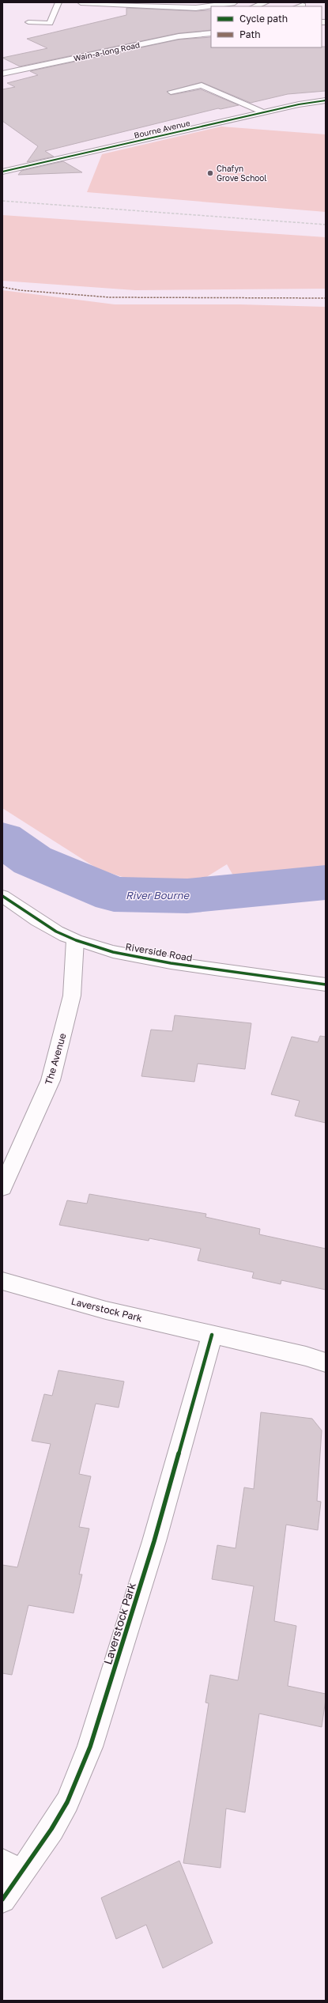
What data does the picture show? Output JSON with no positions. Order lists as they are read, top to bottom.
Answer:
{
  "streets": {
    "street": [
      "Wain-a-long Road",
      "Bourne Avenue",
      "Riverside Road",
      "The Avenue",
      "Laverstock Park"
    ]
  },
  "crossings": [
    ["Riverside Road", "The Avenue"]
  ],
  "water": ["River Bourne"],
  "places": ["Chafyn Grove School"],
  "legend": ["Cycle path", "Path"]
}
